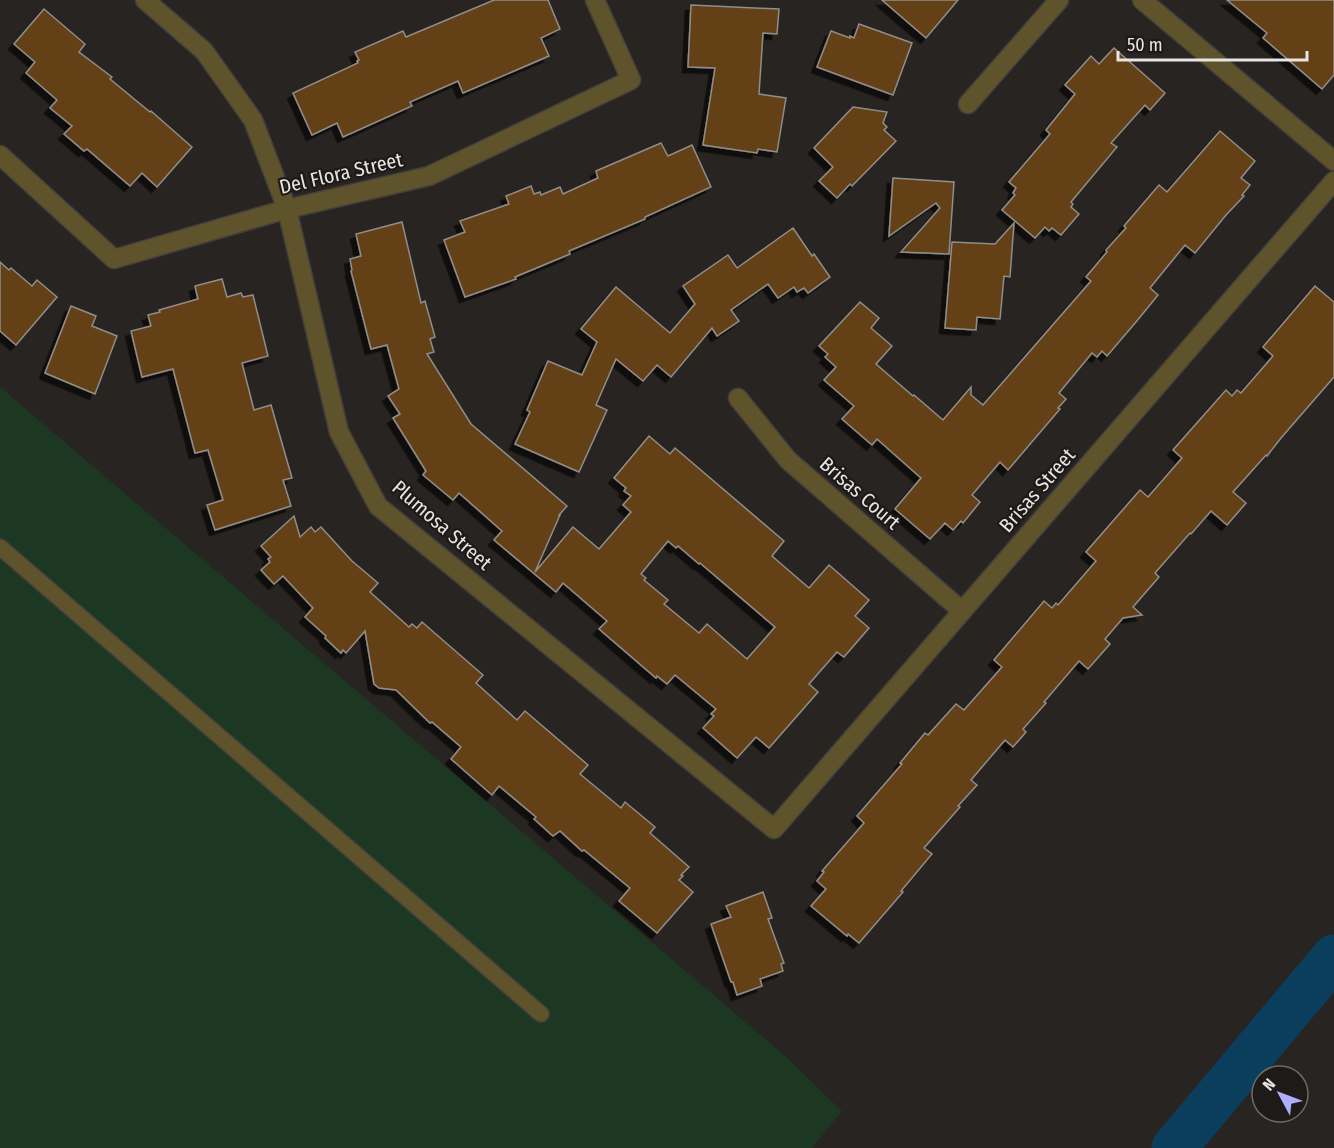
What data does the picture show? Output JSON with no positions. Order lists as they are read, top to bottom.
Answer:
{
  "streets": {
    "street": [
      "Del Flora Street",
      "Brisas Street",
      "Brisas Court",
      "Plumosa Street"
    ]
  },
  "crossings": [
    ["Del Flora Street", "Plumosa Street"],
    ["Brisas Street", "Brisas Court"],
    ["Brisas Street", "Plumosa Street"]
  ],
  "scale_bar": "50 m",
  "north": "top left"
}
